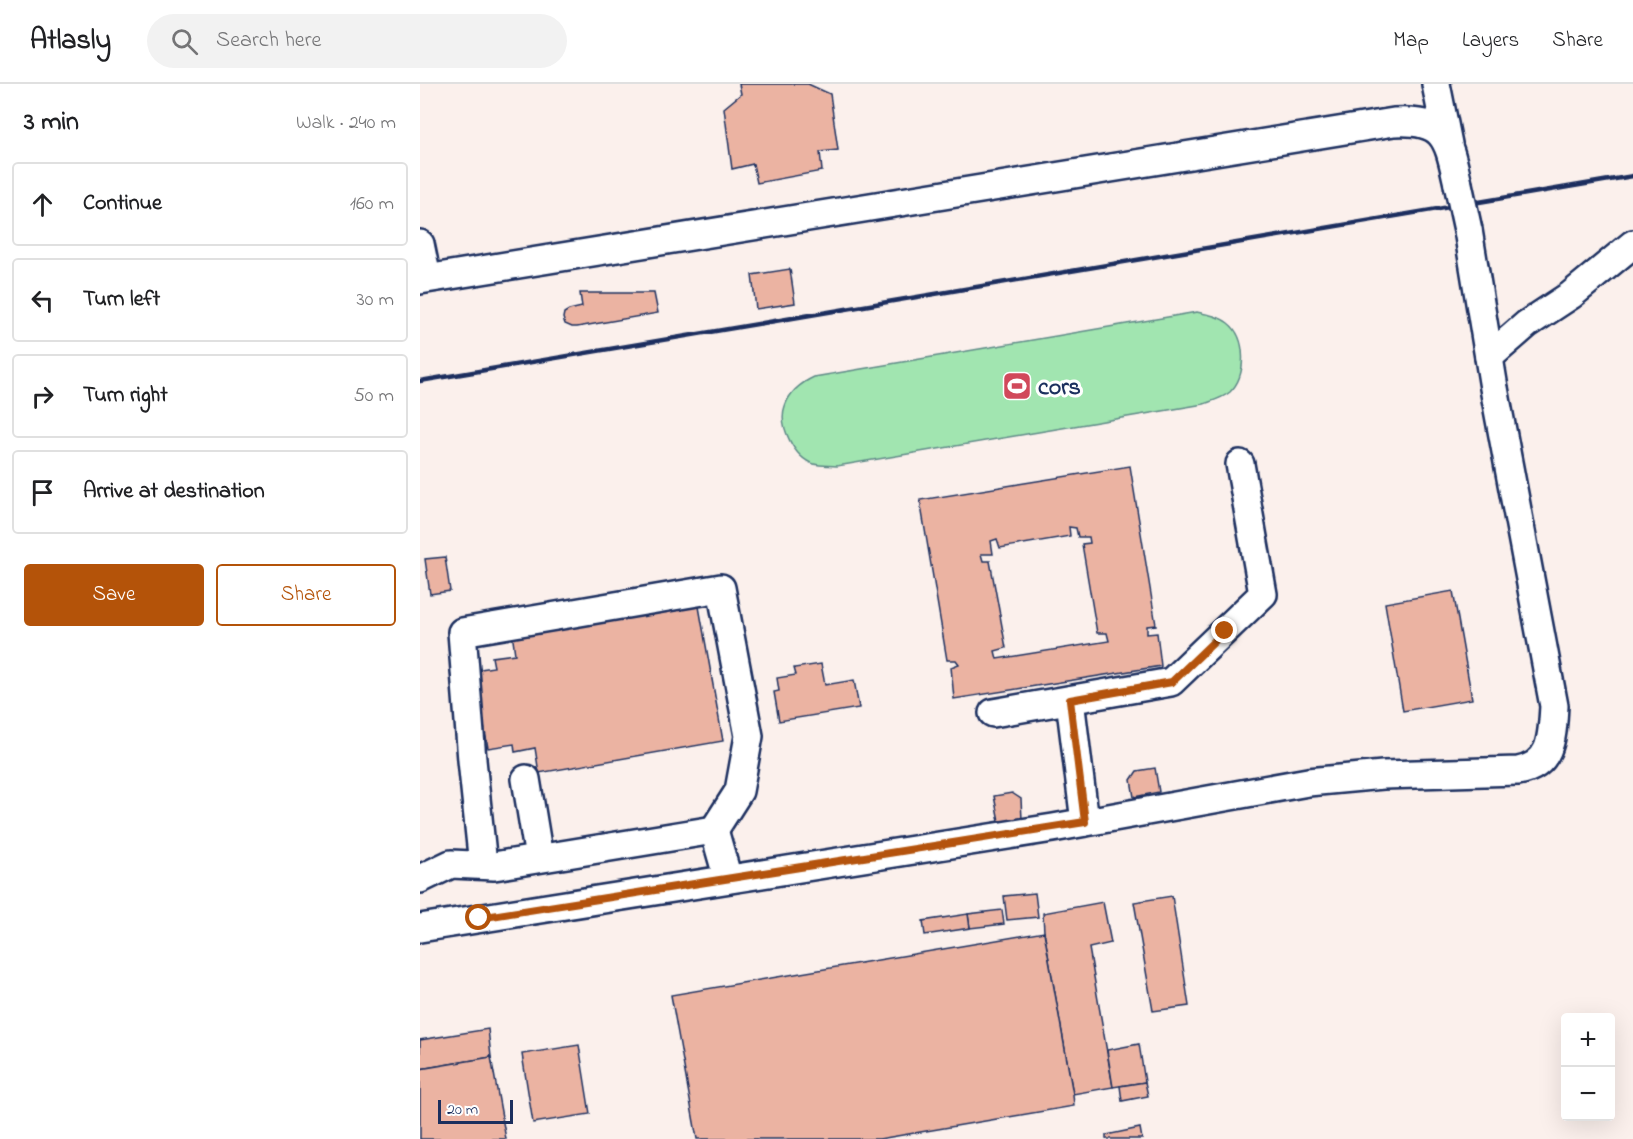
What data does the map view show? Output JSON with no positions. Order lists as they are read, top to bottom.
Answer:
{
  "places": {
    "sports": ["cors"]
  },
  "scale_bar": "20 m",
  "page": {
    "header": "Atlasly",
    "search": "Search here",
    "nav": ["Map", "Layers", "Share"],
    "heading": ["3 min", "Walk · 240 m"],
    "list": [
      ["Continue", "160 m"],
      ["Turn left", "30 m"],
      ["Turn right", "50 m"],
      "Arrive at destination"
    ],
    "buttons": ["Save", "Share"],
    "map_buttons": ["+", "−"],
    "scale": "20 m"
  }
}
